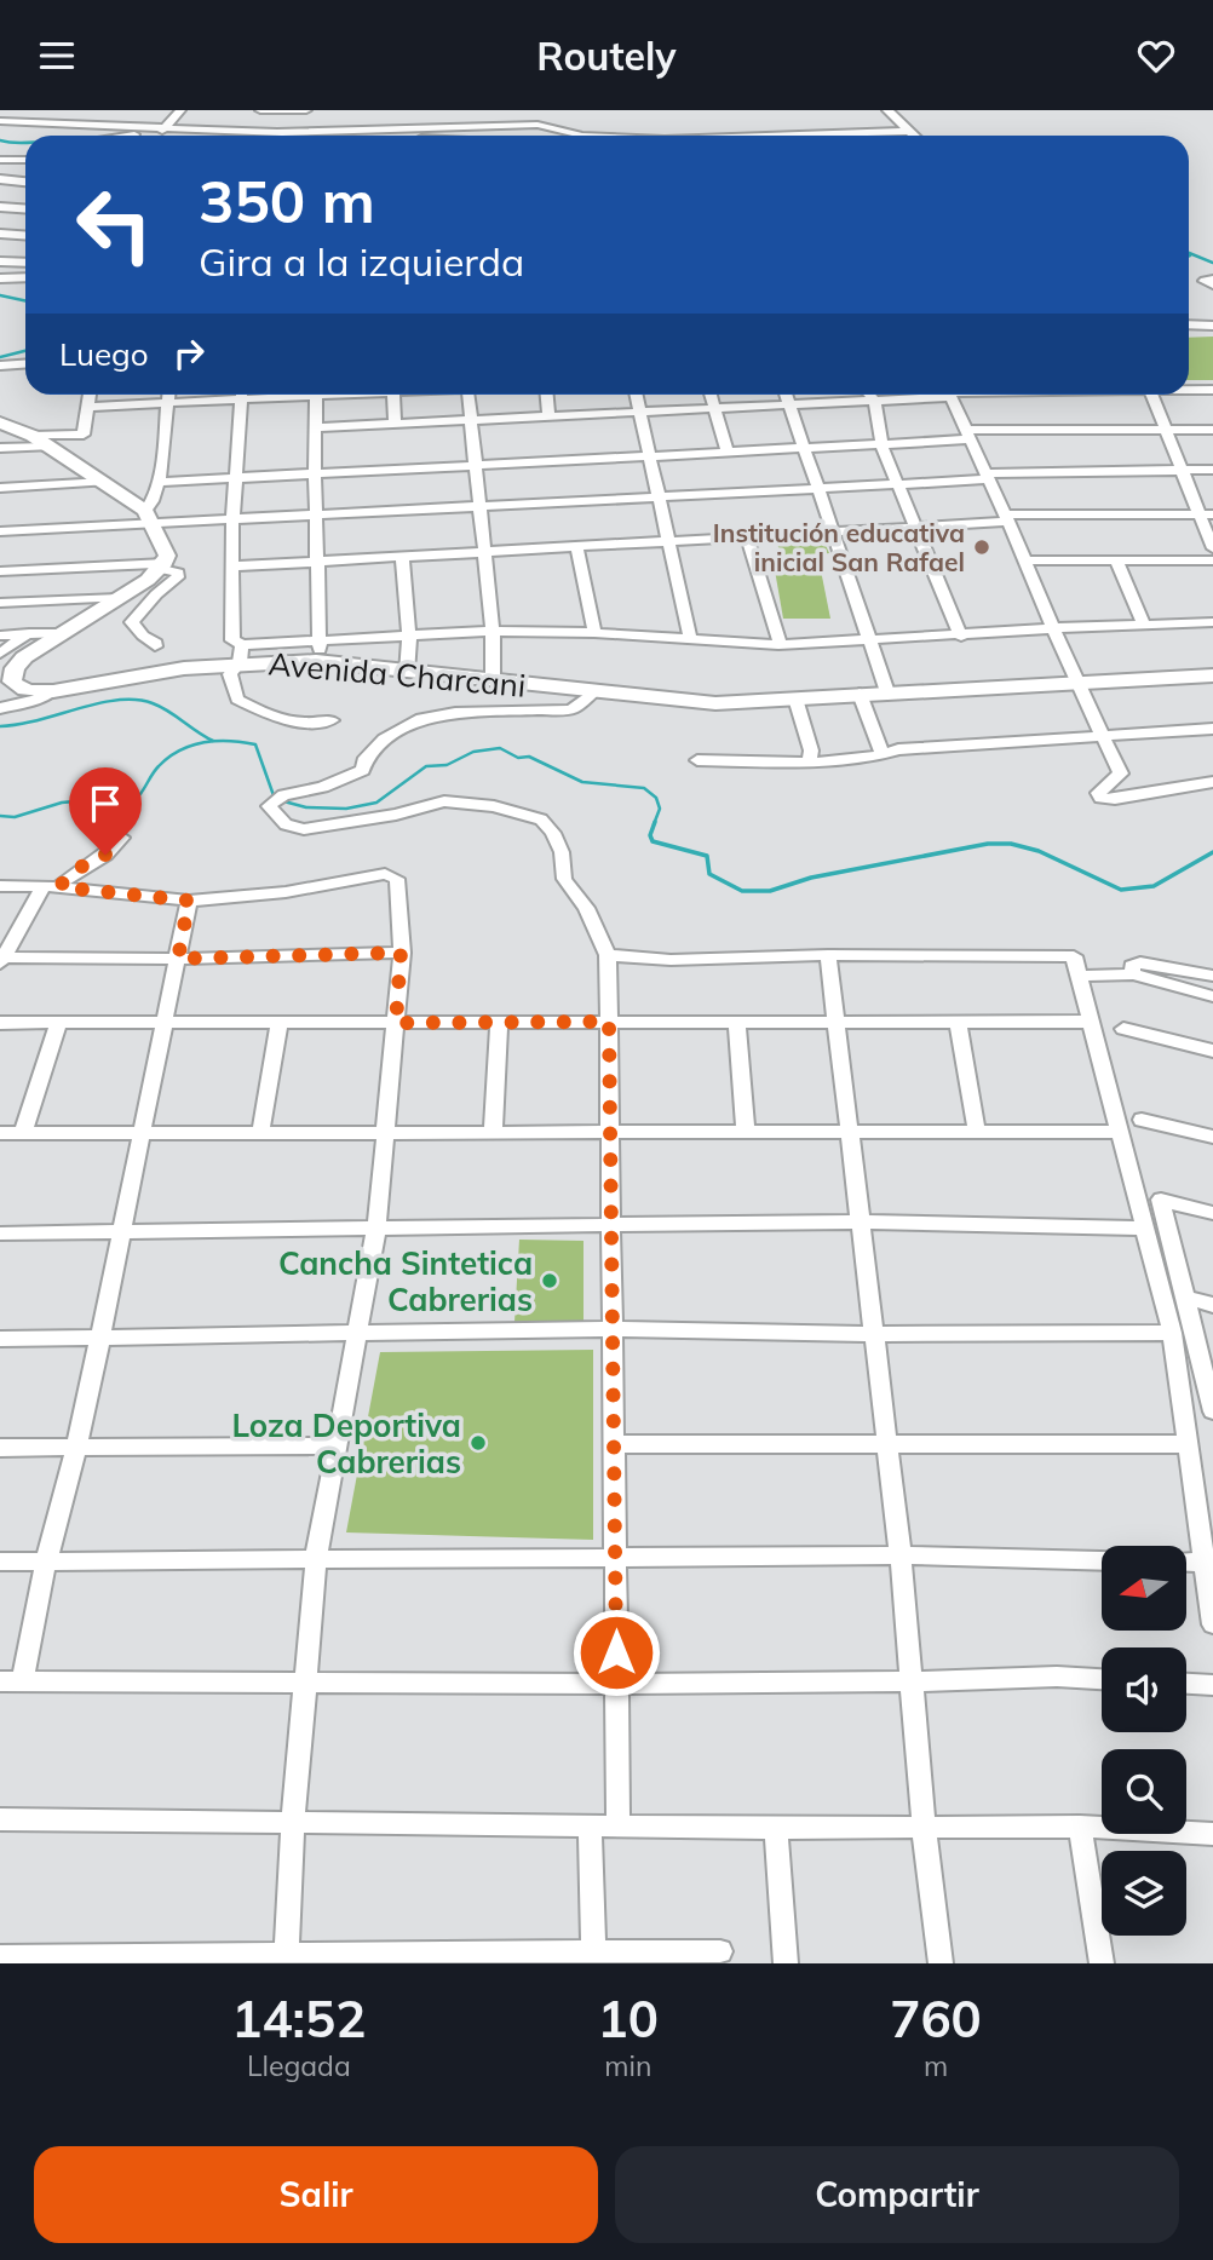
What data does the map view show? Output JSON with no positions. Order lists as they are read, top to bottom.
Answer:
{
  "streets": {
    "main road": ["Avenida Charcani"]
  },
  "places": ["Institución educativa inicial San Rafael", "Cancha Sintetica Cabrerias", "Loza Deportiva Cabrerias"],
  "north": "left",
  "page": {
    "header": "Routely",
    "turn": ["350 m", "Gira a la izquierda"],
    "then": "Luego",
    "eta": [
      "14:52",
      "Llegada",
      "10",
      "min",
      "760",
      "m"
    ],
    "buttons": ["Salir", "Compartir"]
  }
}
